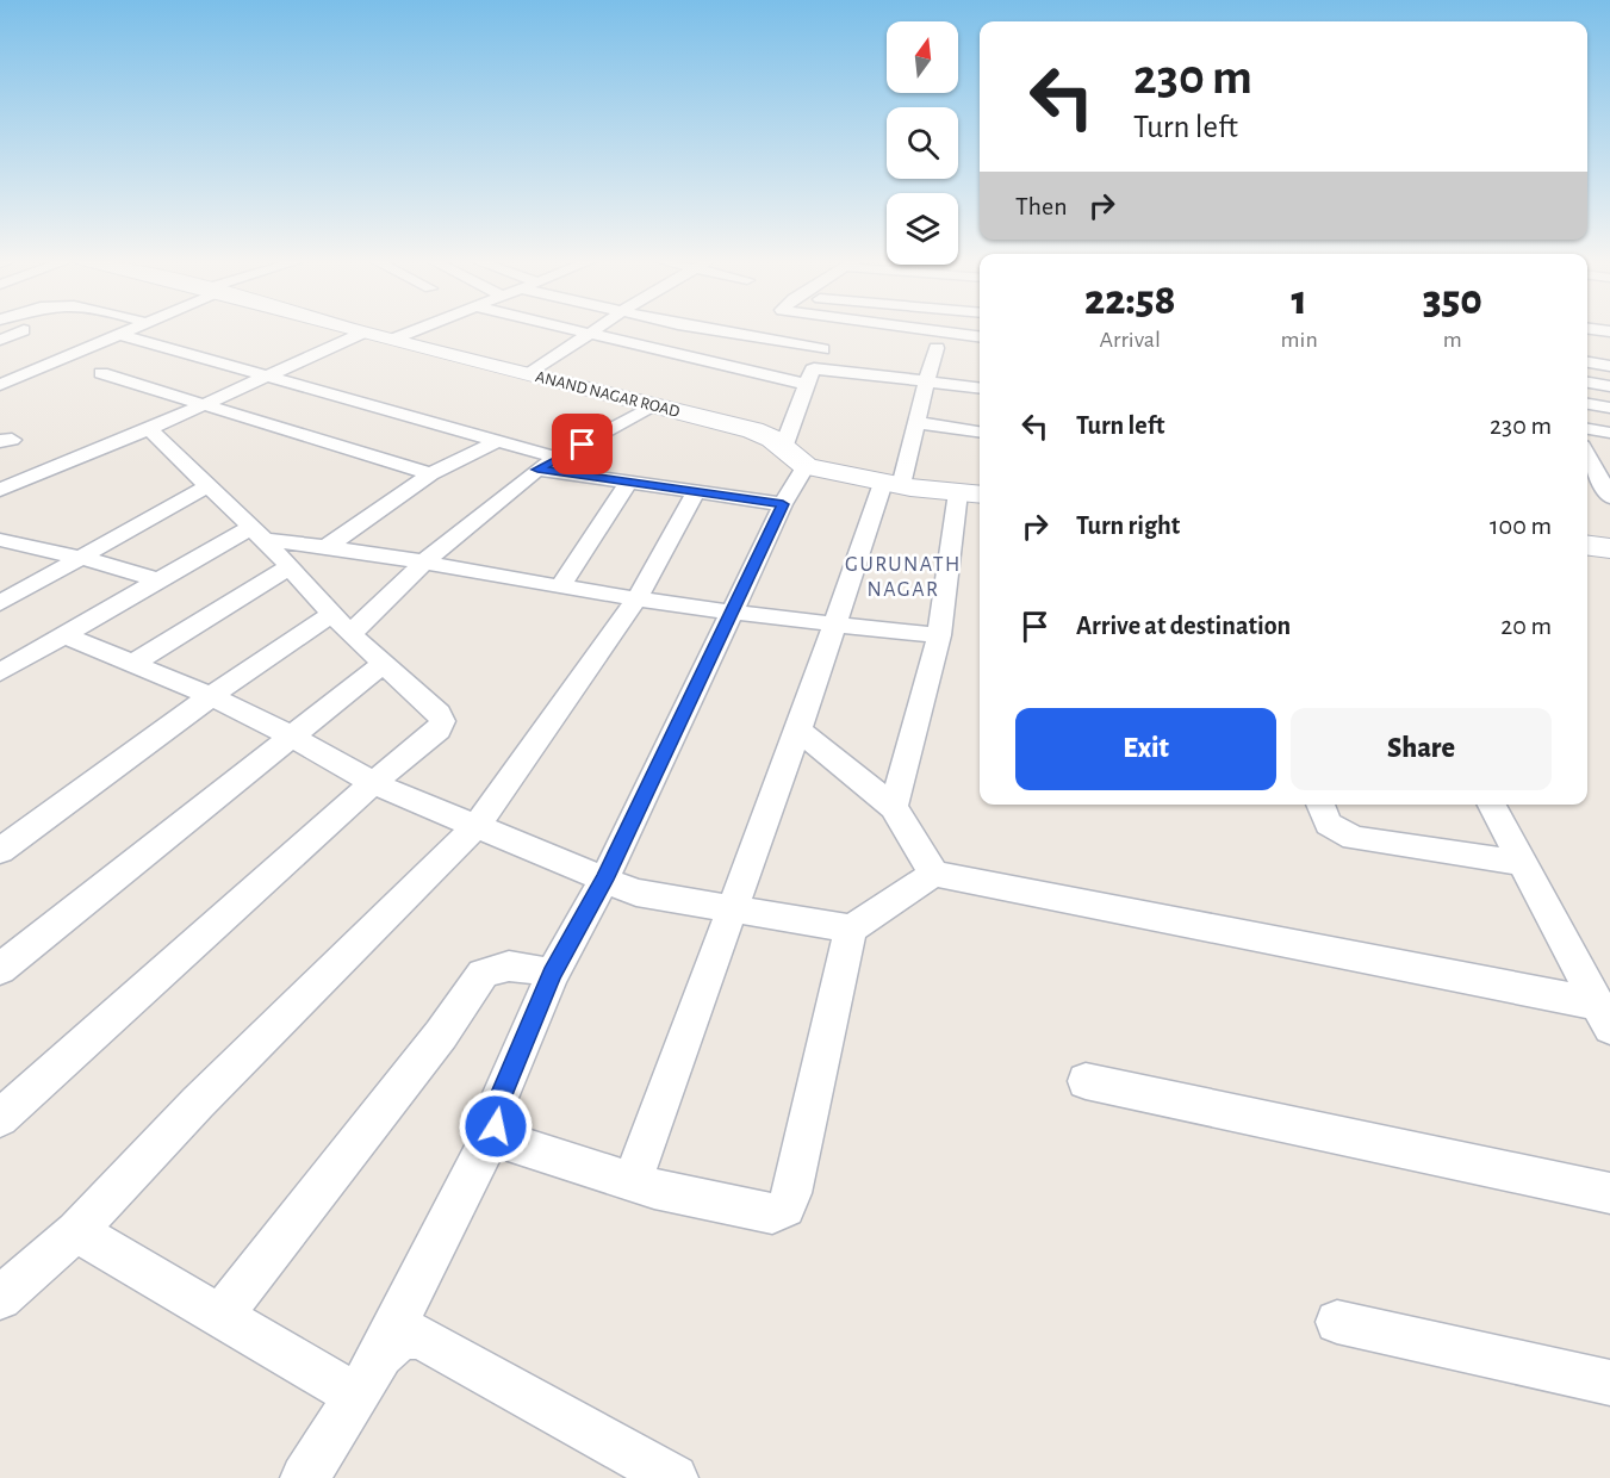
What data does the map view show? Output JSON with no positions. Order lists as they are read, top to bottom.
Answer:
{
  "streets": {
    "street": ["ANAND NAGAR ROAD"]
  },
  "districts": ["GURUNATH NAGAR"],
  "north": "top",
  "page": {
    "turn": ["230 m", "Turn left"],
    "then": "Then",
    "eta": [
      "22:58",
      "Arrival",
      "1",
      "min",
      "350",
      "m"
    ],
    "list": [
      {
        "name": "Turn left",
        "value": "230 m"
      },
      {
        "name": "Turn right",
        "value": "100 m"
      },
      {
        "name": "Arrive at destination",
        "value": "20 m"
      }
    ],
    "buttons": ["Exit", "Share"]
  }
}
